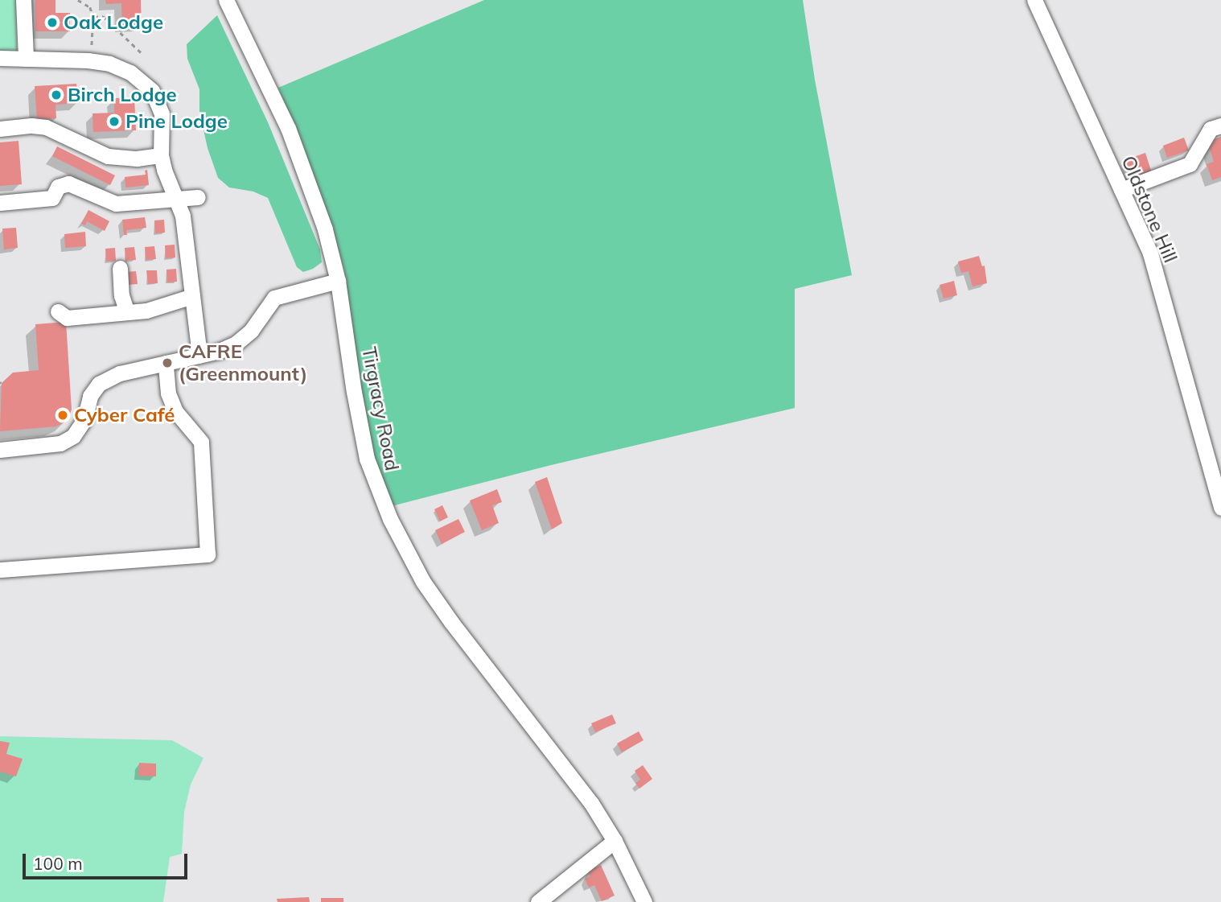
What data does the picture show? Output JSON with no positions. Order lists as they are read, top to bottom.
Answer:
{
  "streets": {
    "street": ["Oldstone Hill", "Tirgracy Road"]
  },
  "places": [
    "Oak Lodge",
    "Birch Lodge",
    "Pine Lodge",
    "CAFRE (Greenmount)",
    "Cyber Café"
  ],
  "scale_bar": "100 m"
}
